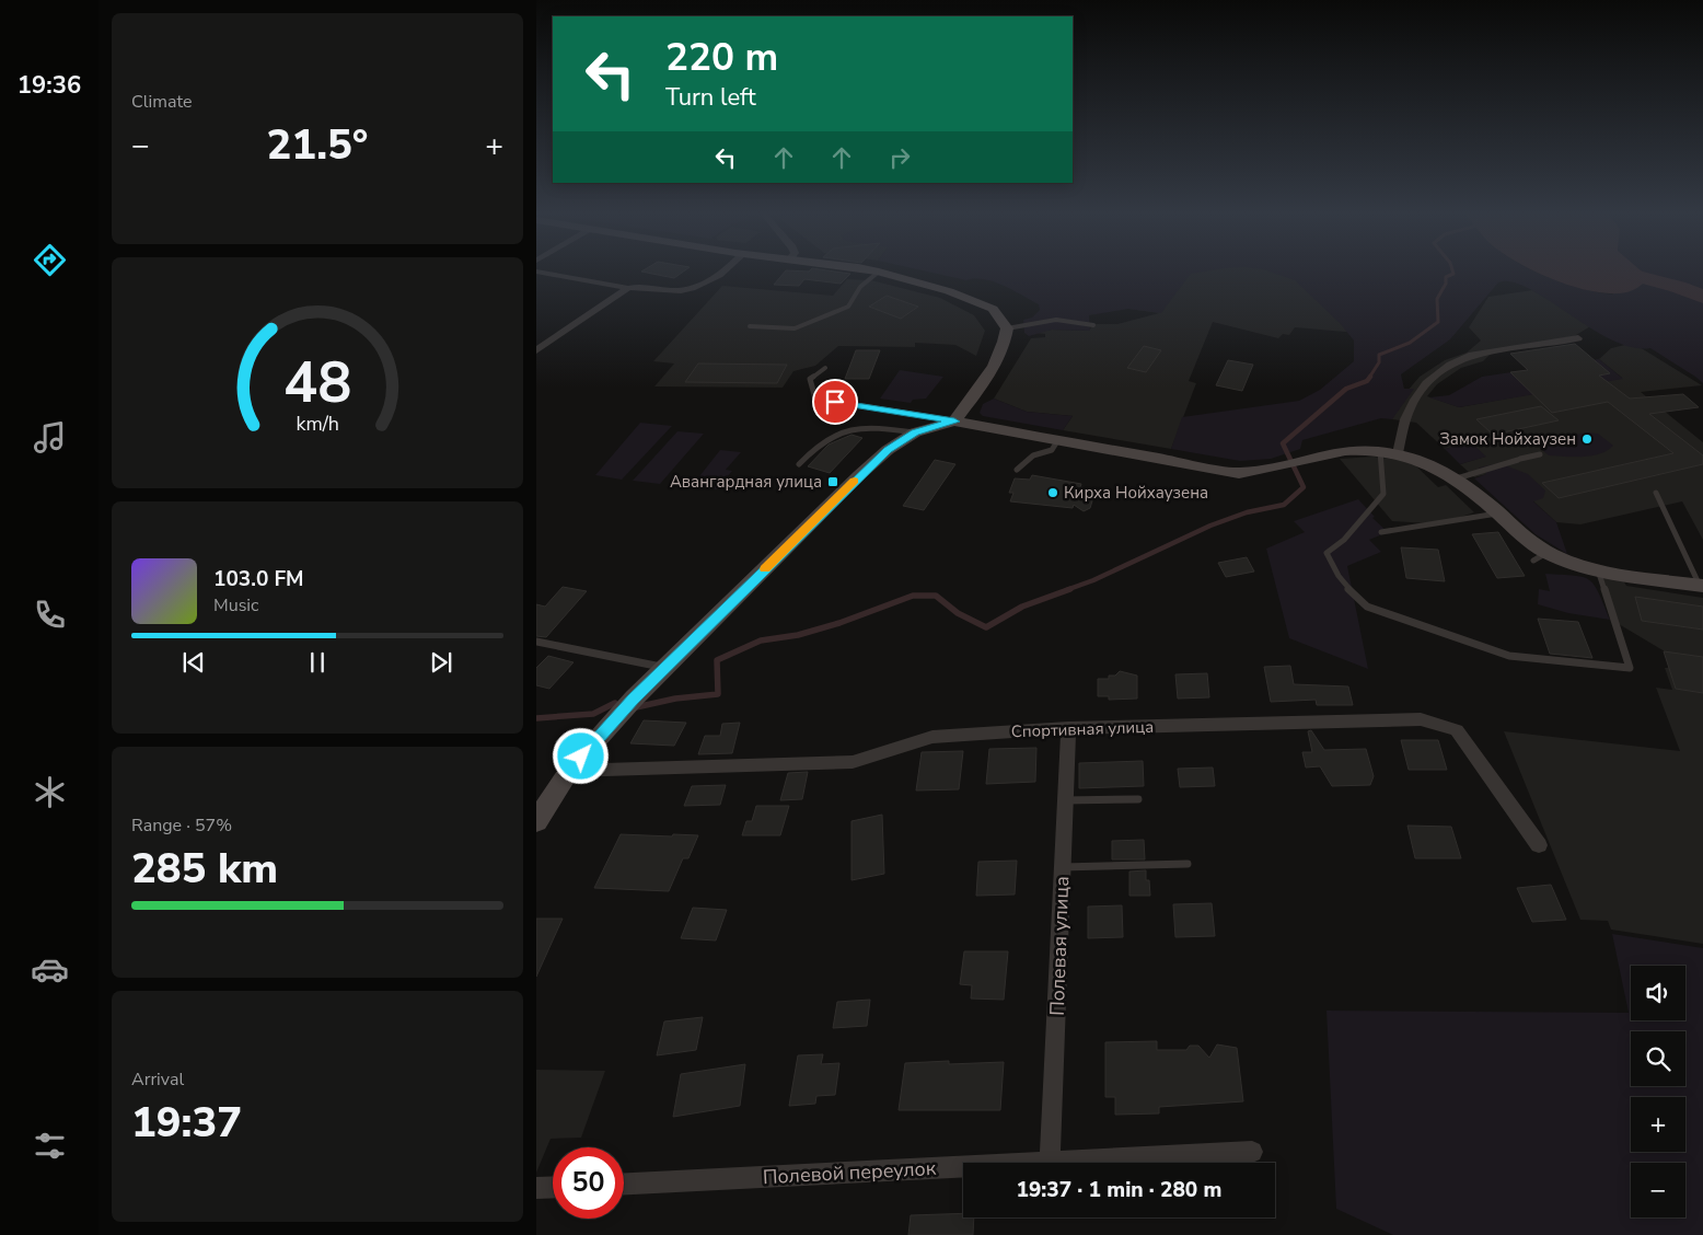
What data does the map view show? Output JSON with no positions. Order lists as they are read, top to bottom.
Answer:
{
  "streets": {
    "street": ["Спортивная улица", "Полевая улица", "Полевой переулок"]
  },
  "crossings": [
    ["Спортивная улица", "Полевая улица"],
    ["Полевая улица", "Полевой переулок"]
  ],
  "places": {
    "other": ["Замок Нойхаузен", "Кирха Нойхаузена"],
    "transit": ["Авангардная улица"]
  },
  "page": {
    "tabs": "19:36",
    "tile": [
      "Climate",
      ["Range · 57%", "285 km"],
      ["Arrival", "19:37"]
    ],
    "turn": ["220 m", "Turn left"],
    "heat": ["−", "21.5°", "+"],
    "song": ["103.0 FM", "Music"],
    "map_buttons": ["+", "−"],
    "limit": "50",
    "trip": "19:37 · 1 min · 280 m",
    "gauge": ["48", "km/h"]
  }
}
